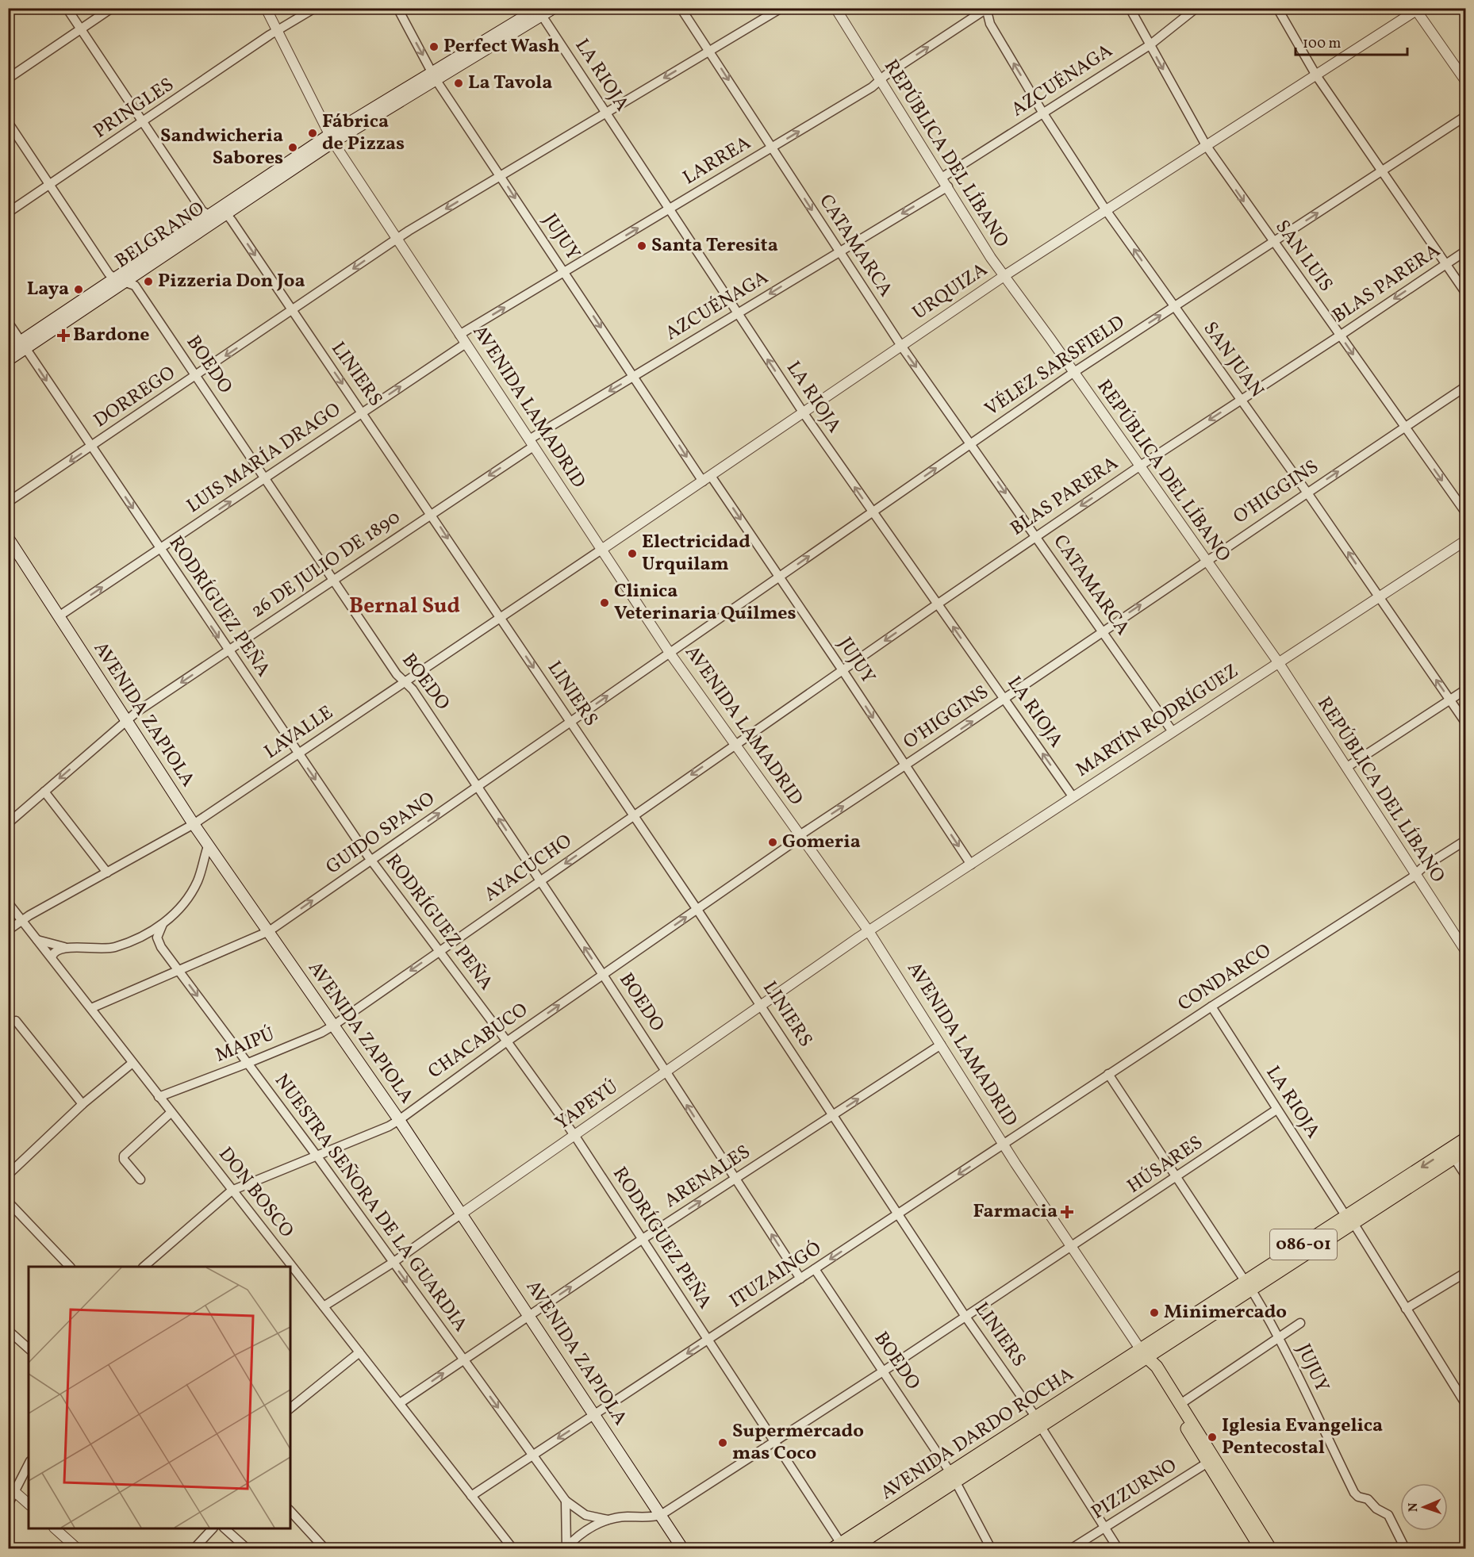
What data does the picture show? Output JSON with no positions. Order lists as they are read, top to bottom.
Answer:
{
  "streets": {
    "main road": [
      "BELGRANO",
      "AVENIDA LAMADRID",
      "AVENIDA ZAPIOLA",
      "086-01",
      "AVENIDA DARDO ROCHA"
    ],
    "street": [
      "LA RIOJA",
      "AZCUÉNAGA",
      "PRINGLES",
      "REPÚBLICA DEL LÍBANO",
      "LARREA",
      "JUJUY",
      "CATAMARCA",
      "SAN LUIS",
      "BLAS PARERA",
      "URQUIZA",
      "SAN JUAN",
      "BOEDO",
      "VÉLEZ SARSFIELD",
      "LINIERS",
      "DORREGO",
      "LUIS MARÍA DRAGO",
      "O'HIGGINS",
      "26 DE JULIO DE 1890",
      "RODRÍGUEZ PEÑA",
      "MARTÍN RODRÍGUEZ",
      "LAVALLE",
      "GUIDO SPANO",
      "AYACUCHO",
      "CONDARCO",
      "CHACABUCO",
      "MAIPÚ",
      "YAPEYÚ",
      "HÚSARES",
      "ARENALES",
      "DON BOSCO",
      "NUESTRA SEÑORA DE LA GUARDIA",
      "ITUZAINGÓ",
      "PIZZURNO"
    ]
  },
  "crossings": [
    ["LA RIOJA", "AZCUÉNAGA"],
    ["LA RIOJA", "LARREA"],
    ["LA RIOJA", "BLAS PARERA"],
    ["LA RIOJA", "URQUIZA"],
    ["LA RIOJA", "VÉLEZ SARSFIELD"],
    ["LA RIOJA", "DORREGO"],
    ["LA RIOJA", "O'HIGGINS"],
    ["LA RIOJA", "MARTÍN RODRÍGUEZ"],
    ["LA RIOJA", "CONDARCO"],
    ["LA RIOJA", "HÚSARES"],
    ["LA RIOJA", "086-01"],
    ["AZCUÉNAGA", "REPÚBLICA DEL LÍBANO"],
    ["AZCUÉNAGA", "JUJUY"],
    ["AZCUÉNAGA", "CATAMARCA"],
    ["AZCUÉNAGA", "SAN LUIS"],
    ["AZCUÉNAGA", "SAN JUAN"],
    ["AZCUÉNAGA", "AVENIDA LAMADRID"],
    ["AZCUÉNAGA", "26 DE JULIO DE 1890"],
    ["PRINGLES", "BOEDO"],
    ["PRINGLES", "AVENIDA LAMADRID"],
    ["REPÚBLICA DEL LÍBANO", "LARREA"],
    ["REPÚBLICA DEL LÍBANO", "BLAS PARERA"],
    ["REPÚBLICA DEL LÍBANO", "URQUIZA"],
    ["REPÚBLICA DEL LÍBANO", "VÉLEZ SARSFIELD"],
    ["REPÚBLICA DEL LÍBANO", "O'HIGGINS"],
    ["REPÚBLICA DEL LÍBANO", "MARTÍN RODRÍGUEZ"],
    ["REPÚBLICA DEL LÍBANO", "CONDARCO"],
    ["LARREA", "JUJUY"],
    ["LARREA", "CATAMARCA"],
    ["LARREA", "SAN JUAN"],
    ["LARREA", "AVENIDA LAMADRID"],
    ["BELGRANO", "BOEDO"],
    ["BELGRANO", "LINIERS"],
    ["BELGRANO", "AVENIDA LAMADRID"],
    ["BELGRANO", "RODRÍGUEZ PEÑA"],
    ["JUJUY", "BLAS PARERA"],
    ["JUJUY", "URQUIZA"],
    ["JUJUY", "VÉLEZ SARSFIELD"],
    ["JUJUY", "DORREGO"],
    ["JUJUY", "O'HIGGINS"],
    ["JUJUY", "MARTÍN RODRÍGUEZ"],
    ["JUJUY", "CONDARCO"],
    ["JUJUY", "HÚSARES"],
    ["JUJUY", "086-01"],
    ["CATAMARCA", "BLAS PARERA"],
    ["CATAMARCA", "URQUIZA"],
    ["CATAMARCA", "VÉLEZ SARSFIELD"],
    ["CATAMARCA", "DORREGO"],
    ["CATAMARCA", "O'HIGGINS"],
    ["CATAMARCA", "MARTÍN RODRÍGUEZ"],
    ["SAN LUIS", "BLAS PARERA"],
    ["SAN LUIS", "URQUIZA"],
    ["SAN LUIS", "VÉLEZ SARSFIELD"],
    ["SAN LUIS", "O'HIGGINS"],
    ["BLAS PARERA", "SAN JUAN"],
    ["BLAS PARERA", "AVENIDA LAMADRID"],
    ["BLAS PARERA", "AYACUCHO"],
    ["URQUIZA", "SAN JUAN"],
    ["URQUIZA", "AVENIDA LAMADRID"],
    ["URQUIZA", "LAVALLE"],
    ["SAN JUAN", "VÉLEZ SARSFIELD"],
    ["SAN JUAN", "O'HIGGINS"],
    ["SAN JUAN", "MARTÍN RODRÍGUEZ"],
    ["BOEDO", "DORREGO"],
    ["BOEDO", "LUIS MARÍA DRAGO"],
    ["BOEDO", "26 DE JULIO DE 1890"],
    ["BOEDO", "LAVALLE"],
    ["BOEDO", "GUIDO SPANO"],
    ["BOEDO", "AYACUCHO"],
    ["BOEDO", "CHACABUCO"],
    ["BOEDO", "YAPEYÚ"],
    ["BOEDO", "HÚSARES"],
    ["BOEDO", "ARENALES"],
    ["BOEDO", "ITUZAINGÓ"],
    ["BOEDO", "AVENIDA DARDO ROCHA"],
    ["VÉLEZ SARSFIELD", "AVENIDA LAMADRID"],
    ["VÉLEZ SARSFIELD", "GUIDO SPANO"],
    ["LINIERS", "DORREGO"],
    ["LINIERS", "LUIS MARÍA DRAGO"],
    ["LINIERS", "26 DE JULIO DE 1890"],
    ["LINIERS", "LAVALLE"],
    ["LINIERS", "GUIDO SPANO"],
    ["LINIERS", "AYACUCHO"],
    ["LINIERS", "CHACABUCO"],
    ["LINIERS", "YAPEYÚ"],
    ["LINIERS", "HÚSARES"],
    ["LINIERS", "ARENALES"],
    ["LINIERS", "ITUZAINGÓ"],
    ["LINIERS", "AVENIDA DARDO ROCHA"],
    ["LINIERS", "PIZZURNO"],
    ["DORREGO", "AVENIDA LAMADRID"],
    ["DORREGO", "RODRÍGUEZ PEÑA"],
    ["AVENIDA LAMADRID", "LUIS MARÍA DRAGO"],
    ["AVENIDA LAMADRID", "O'HIGGINS"],
    ["AVENIDA LAMADRID", "26 DE JULIO DE 1890"],
    ["AVENIDA LAMADRID", "MARTÍN RODRÍGUEZ"],
    ["AVENIDA LAMADRID", "LAVALLE"],
    ["AVENIDA LAMADRID", "GUIDO SPANO"],
    ["AVENIDA LAMADRID", "AYACUCHO"],
    ["AVENIDA LAMADRID", "CONDARCO"],
    ["AVENIDA LAMADRID", "CHACABUCO"],
    ["AVENIDA LAMADRID", "YAPEYÚ"],
    ["AVENIDA LAMADRID", "HÚSARES"],
    ["AVENIDA LAMADRID", "ARENALES"],
    ["AVENIDA LAMADRID", "086-01"],
    ["AVENIDA LAMADRID", "ITUZAINGÓ"],
    ["AVENIDA LAMADRID", "AVENIDA DARDO ROCHA"],
    ["AVENIDA LAMADRID", "PIZZURNO"],
    ["LUIS MARÍA DRAGO", "RODRÍGUEZ PEÑA"],
    ["LUIS MARÍA DRAGO", "AVENIDA ZAPIOLA"],
    ["O'HIGGINS", "CHACABUCO"],
    ["26 DE JULIO DE 1890", "RODRÍGUEZ PEÑA"],
    ["26 DE JULIO DE 1890", "AVENIDA ZAPIOLA"],
    ["RODRÍGUEZ PEÑA", "LAVALLE"],
    ["RODRÍGUEZ PEÑA", "GUIDO SPANO"],
    ["RODRÍGUEZ PEÑA", "AYACUCHO"],
    ["RODRÍGUEZ PEÑA", "CHACABUCO"],
    ["RODRÍGUEZ PEÑA", "YAPEYÚ"],
    ["RODRÍGUEZ PEÑA", "HÚSARES"],
    ["RODRÍGUEZ PEÑA", "ARENALES"],
    ["RODRÍGUEZ PEÑA", "ITUZAINGÓ"],
    ["RODRÍGUEZ PEÑA", "AVENIDA DARDO ROCHA"],
    ["AVENIDA ZAPIOLA", "LAVALLE"],
    ["AVENIDA ZAPIOLA", "GUIDO SPANO"],
    ["AVENIDA ZAPIOLA", "AYACUCHO"],
    ["AVENIDA ZAPIOLA", "CHACABUCO"],
    ["AVENIDA ZAPIOLA", "MAIPÚ"],
    ["AVENIDA ZAPIOLA", "YAPEYÚ"],
    ["AVENIDA ZAPIOLA", "HÚSARES"],
    ["AVENIDA ZAPIOLA", "ARENALES"],
    ["AVENIDA ZAPIOLA", "ITUZAINGÓ"],
    ["MARTÍN RODRÍGUEZ", "YAPEYÚ"],
    ["LAVALLE", "DON BOSCO"],
    ["GUIDO SPANO", "DON BOSCO"],
    ["GUIDO SPANO", "NUESTRA SEÑORA DE LA GUARDIA"],
    ["AYACUCHO", "MAIPÚ"],
    ["CONDARCO", "ITUZAINGÓ"],
    ["CHACABUCO", "DON BOSCO"],
    ["CHACABUCO", "NUESTRA SEÑORA DE LA GUARDIA"],
    ["MAIPÚ", "DON BOSCO"],
    ["MAIPÚ", "NUESTRA SEÑORA DE LA GUARDIA"],
    ["YAPEYÚ", "DON BOSCO"],
    ["YAPEYÚ", "NUESTRA SEÑORA DE LA GUARDIA"],
    ["ARENALES", "DON BOSCO"],
    ["ARENALES", "NUESTRA SEÑORA DE LA GUARDIA"],
    ["DON BOSCO", "ITUZAINGÓ"],
    ["NUESTRA SEÑORA DE LA GUARDIA", "ITUZAINGÓ"],
    ["086-01", "AVENIDA DARDO ROCHA"]
  ],
  "one_way": [
    "AZCUÉNAGA",
    "LARREA",
    "JUJUY",
    "CATAMARCA",
    "SAN LUIS",
    "BLAS PARERA",
    "SAN JUAN",
    "VÉLEZ SARSFIELD",
    "DORREGO",
    "LUIS MARÍA DRAGO",
    "O'HIGGINS",
    "26 DE JULIO DE 1890",
    "GUIDO SPANO",
    "AYACUCHO",
    "ARENALES",
    "NUESTRA SEÑORA DE LA GUARDIA",
    "ITUZAINGÓ"
  ],
  "districts": ["Bernal Sud"],
  "places": {
    "other": [
      "Perfect Wash",
      "La Tavola",
      "Fábrica de Pizzas",
      "Sandwicheria Sabores",
      "Santa Teresita",
      "Pizzeria Don Joa",
      "Laya",
      "Electricidad Urquilam",
      "Clinica Veterinaria Quilmes",
      "Gomeria",
      "Minimercado",
      "Iglesia Evangelica Pentecostal",
      "Supermercado mas Coco"
    ],
    "health": ["Bardone", "Farmacia"]
  },
  "scale_bar": "100 m",
  "north": "left"
}
